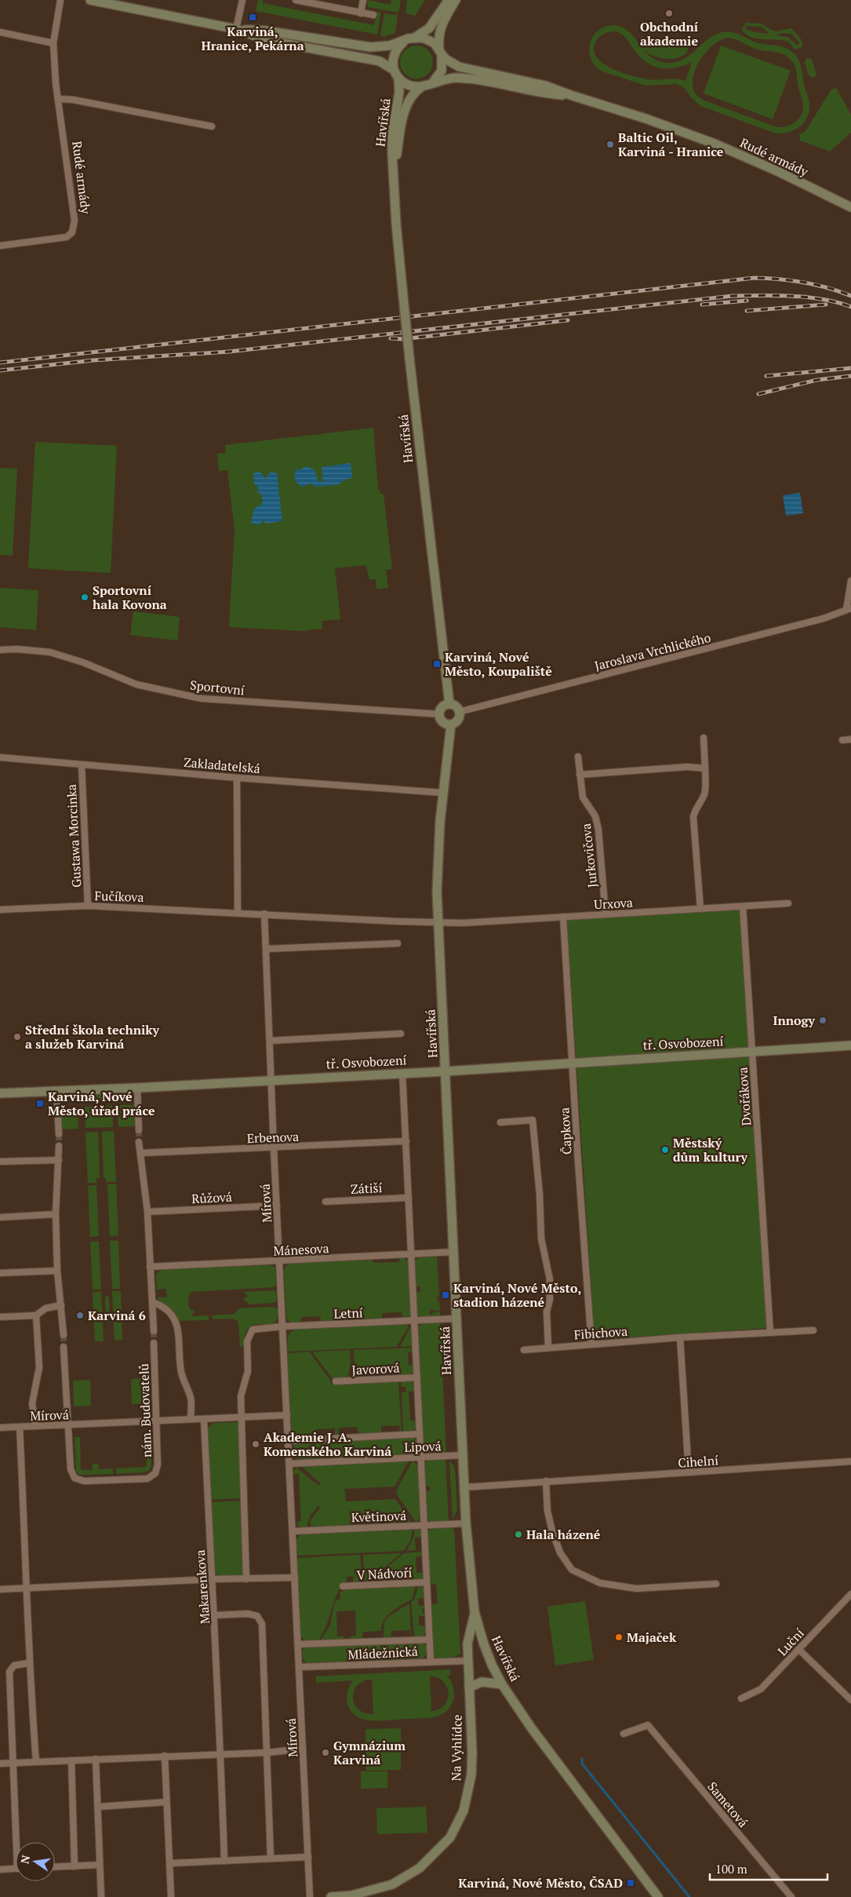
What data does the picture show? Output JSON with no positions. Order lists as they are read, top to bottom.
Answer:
{
  "streets": {
    "street": [
      "Havířská",
      "Rudé armády",
      "Jaroslava Vrchlického",
      "Sportovní",
      "Zakladatelská",
      "Gustawa Morcinka",
      "Jurkovičova",
      "Fučíkova",
      "Urxova",
      "tř. Osvobození",
      "Dvořákova",
      "Čapkova",
      "Erbenova",
      "Zátiší",
      "Růžová",
      "Mírová",
      "Mánesova",
      "Letní",
      "Fibichova",
      "Javorová",
      "nám. Budovatelů",
      "Lipová",
      "Cihelní",
      "Květinová",
      "V Nádvoří",
      "Makarenkova",
      "Luční",
      "Mládežnická",
      "Na Vyhlídce",
      "Sametová"
    ]
  },
  "crossings": [
    ["Havířská", "Rudé armády"],
    ["Havířská", "Jaroslava Vrchlického"],
    ["Havířská", "Sportovní"],
    ["Havířská", "Zakladatelská"],
    ["Havířská", "Fučíkova"],
    ["Havířská", "Urxova"],
    ["Havířská", "tř. Osvobození"],
    ["Havířská", "Mánesova"],
    ["Havířská", "Letní"],
    ["Havířská", "Lipová"],
    ["Havířská", "Cihelní"],
    ["Havířská", "Květinová"],
    ["Havířská", "Na Vyhlídce"],
    ["Jaroslava Vrchlického", "Sportovní"],
    ["Zakladatelská", "Gustawa Morcinka"],
    ["Gustawa Morcinka", "Fučíkova"],
    ["Jurkovičova", "Urxova"],
    ["Fučíkova", "Urxova"],
    ["Urxova", "Dvořákova"],
    ["Urxova", "Čapkova"],
    ["tř. Osvobození", "Dvořákova"],
    ["tř. Osvobození", "Čapkova"],
    ["tř. Osvobození", "Mírová"],
    ["Dvořákova", "Fibichova"],
    ["Čapkova", "Fibichova"],
    ["Erbenova", "Mírová"],
    ["Růžová", "Mírová"],
    ["Mírová", "Mánesova"],
    ["Mírová", "Letní"],
    ["Mírová", "nám. Budovatelů"],
    ["Mírová", "Lipová"],
    ["Mírová", "Květinová"],
    ["Mírová", "Makarenkova"],
    ["Mírová", "Mládežnická"],
    ["Mládežnická", "Na Vyhlídce"]
  ],
  "places": {
    "other": [
      "Obchodní akademie",
      "Baltic Oil, Karviná - Hranice",
      "Sportovní hala Kovona",
      "Innogy",
      "Střední škola techniky a služeb Karviná",
      "Městský dům kultury",
      "Karviná 6",
      "Akademie J. A. Komenského Karviná",
      "Hala házené",
      "Majaček",
      "Gymnázium Karviná"
    ],
    "transit": [
      "Karviná, Hranice, Pekárna",
      "Karviná, Nové Město, Koupaliště",
      "Karviná, Nové Město, úřad práce",
      "Karviná, Nové Město, stadion házené",
      "Karviná, Nové Město, ČSAD"
    ]
  },
  "scale_bar": "100 m",
  "north": "left"
}
